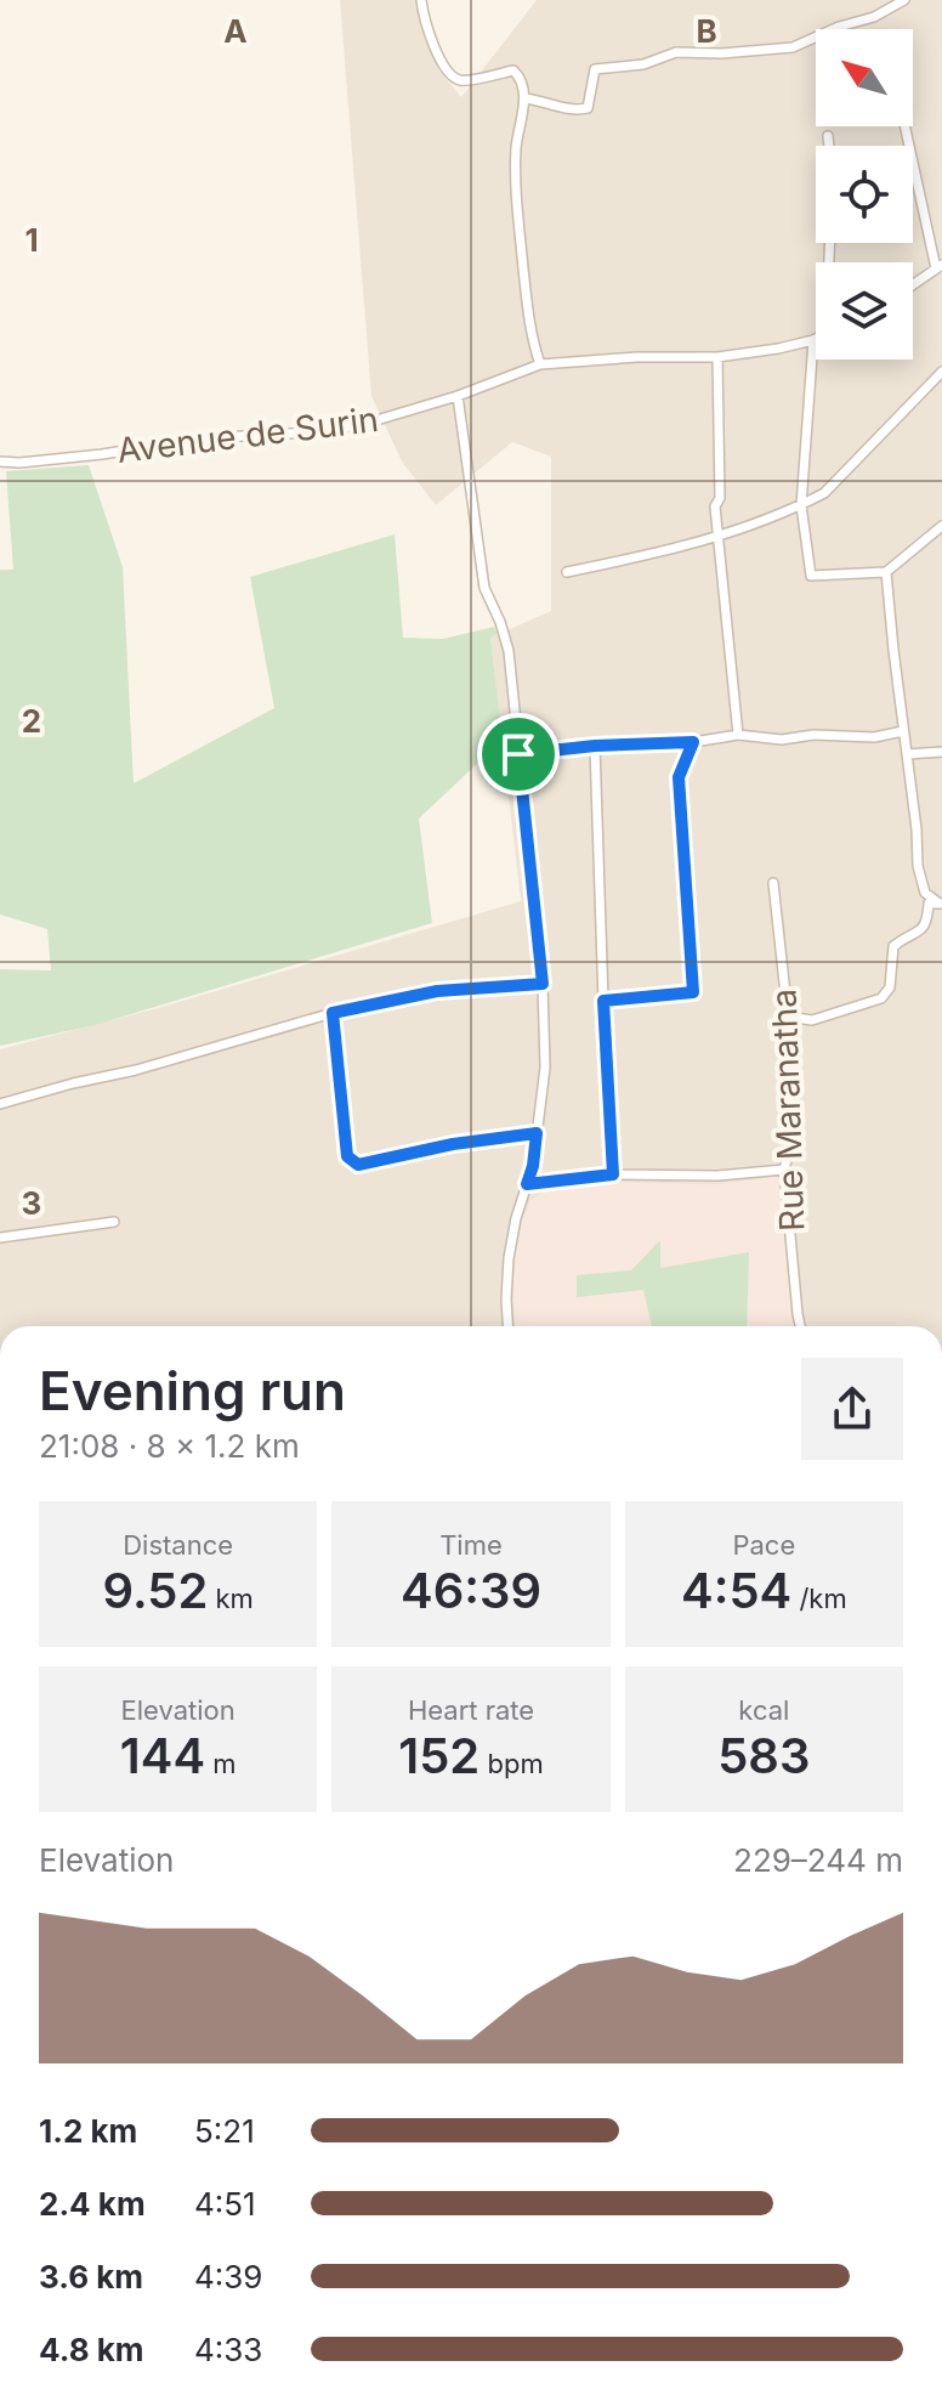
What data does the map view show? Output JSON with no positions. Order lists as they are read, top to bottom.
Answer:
{
  "streets": {
    "street": ["Avenue de Surin", "Rue Maranatha"]
  },
  "north": "top left",
  "page": {
    "heading": ["Evening run", "21:08 · 8 × 1.2 km"],
    "stats": [
      ["Distance", "9.52 km"],
      ["Time", "46:39"],
      ["Pace", "4:54 /km"],
      ["Elevation", "144 m"],
      ["Heart rate", "152 bpm"],
      ["kcal", "583"]
    ],
    "chart": ["Elevation", "229–244 m"],
    "list": [
      {
        "name": "1.2 km",
        "note": "5:21"
      },
      {
        "name": "2.4 km",
        "note": "4:51"
      },
      {
        "name": "3.6 km",
        "note": "4:39"
      },
      {
        "name": "4.8 km",
        "note": "4:33"
      }
    ]
  },
  "grid": {
    "columns": ["A", "B"],
    "rows": ["1", "2", "3"]
  }
}
